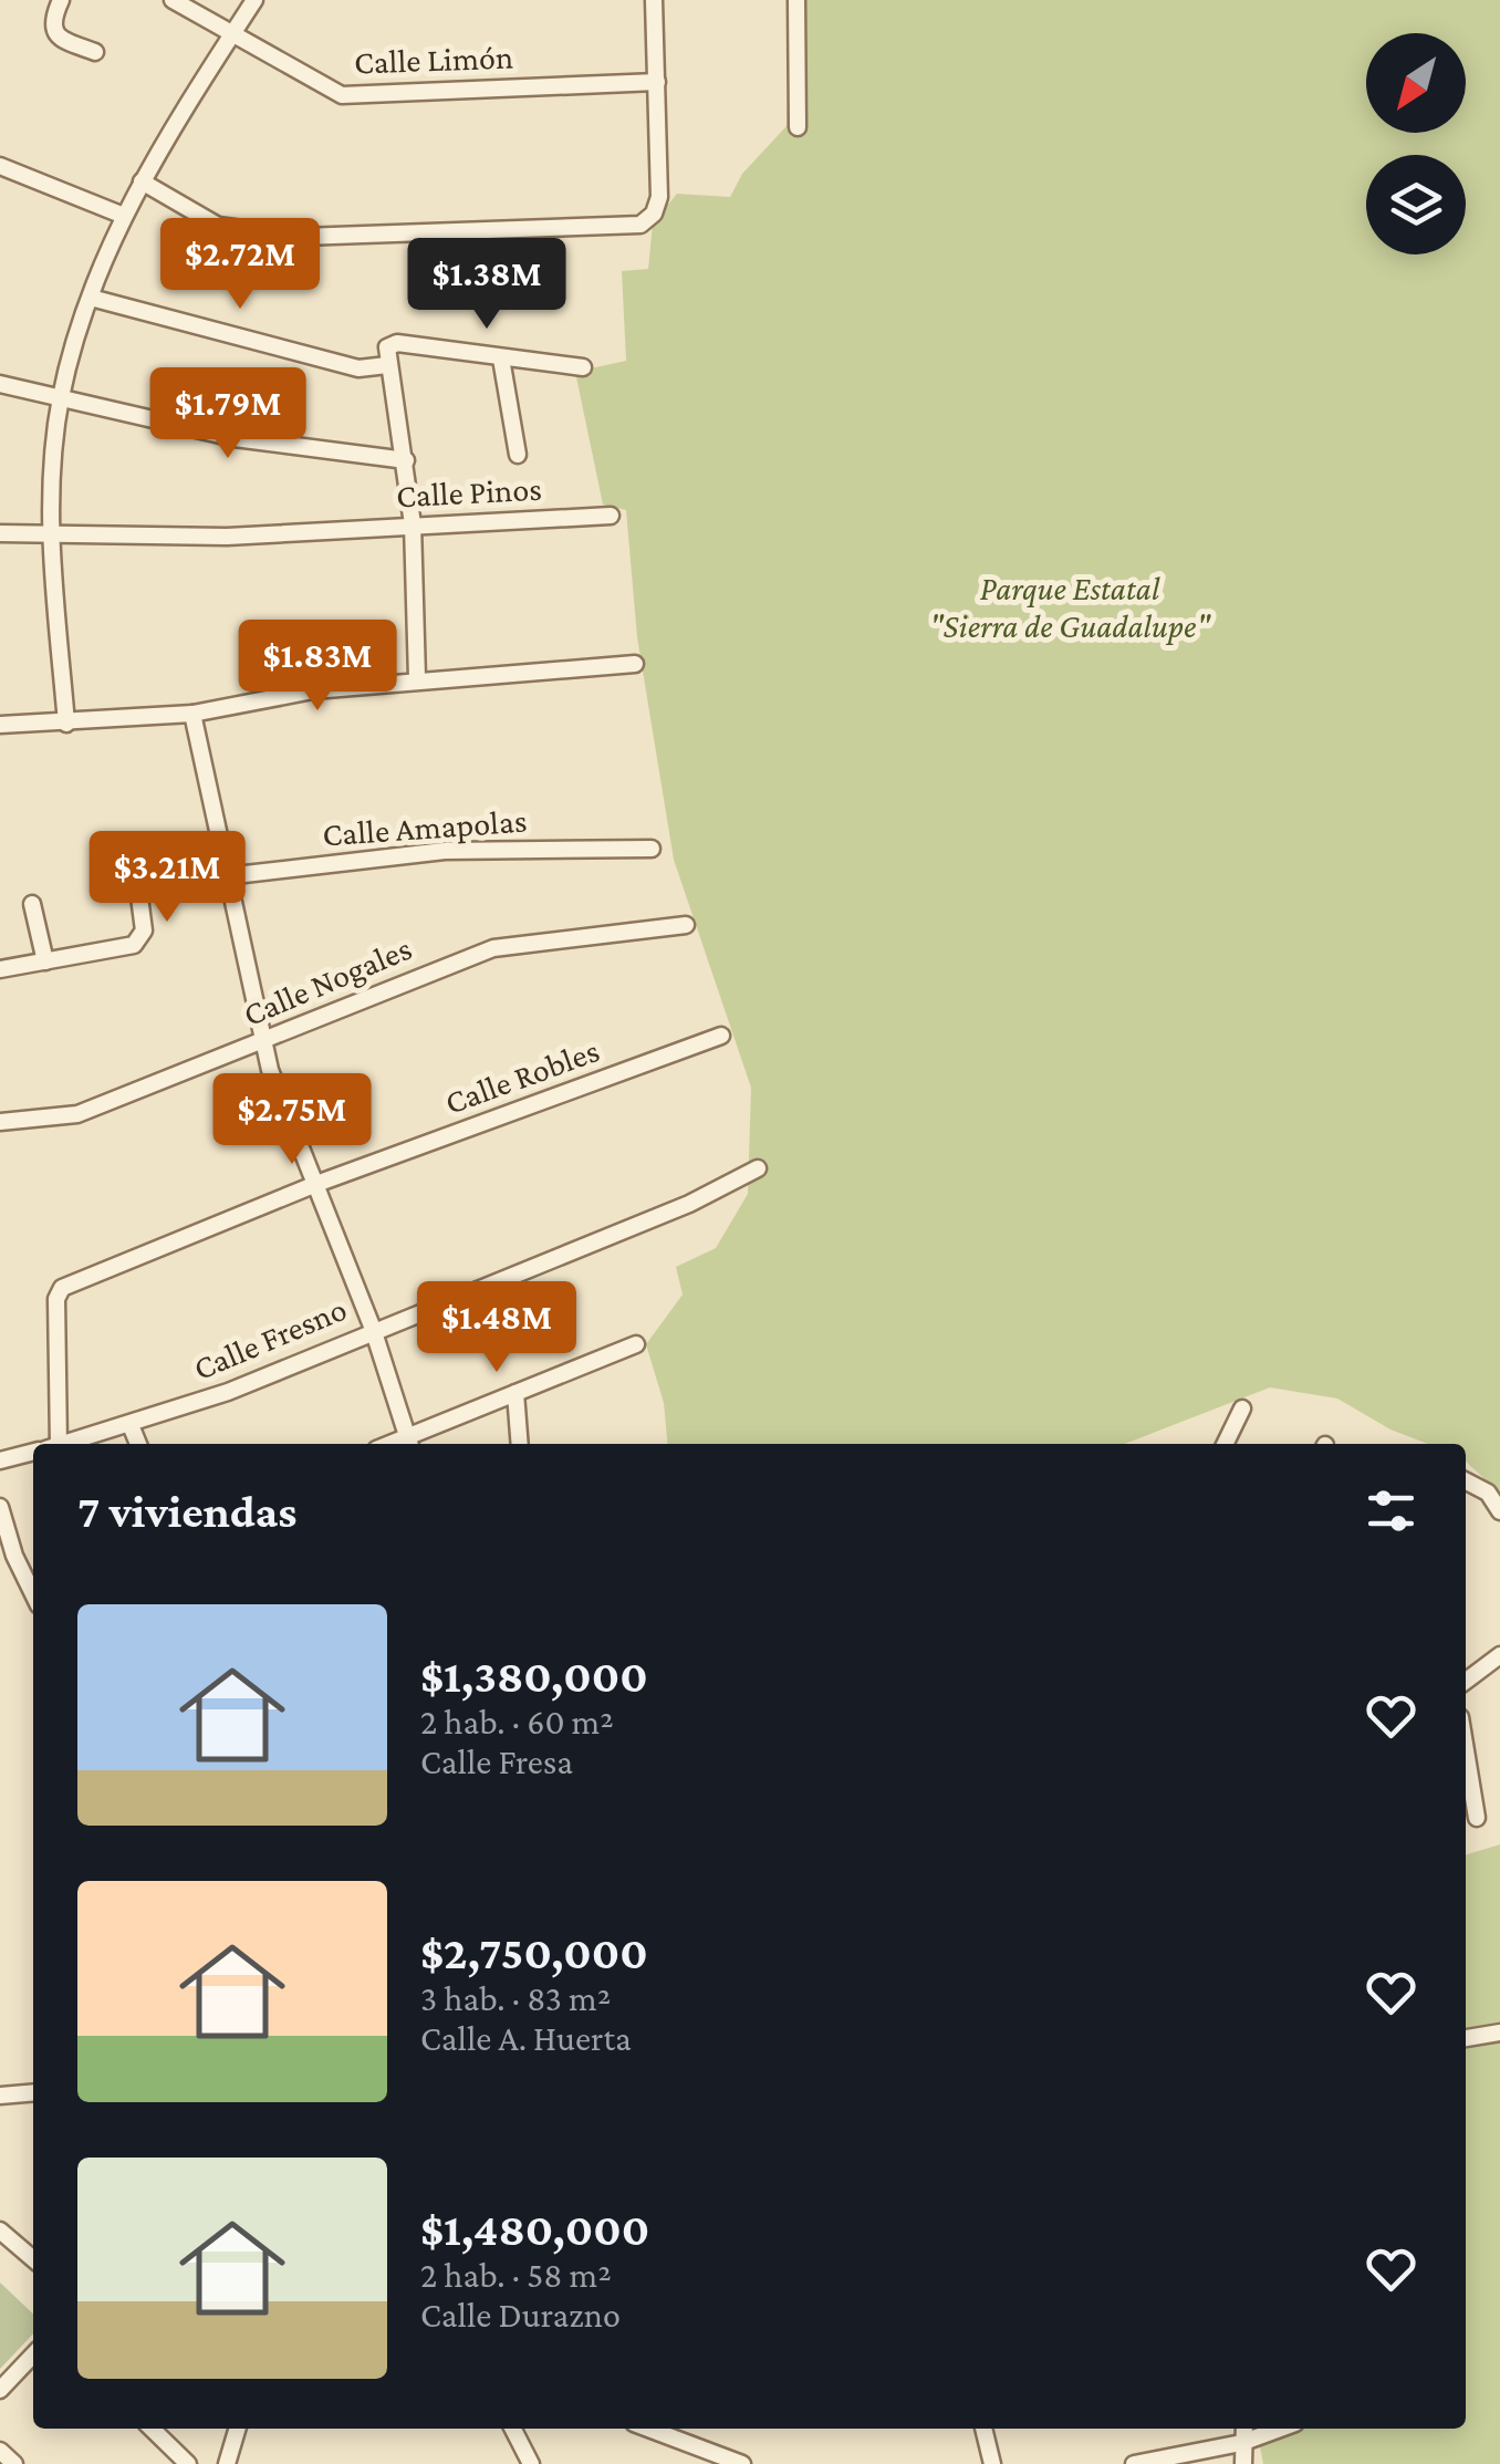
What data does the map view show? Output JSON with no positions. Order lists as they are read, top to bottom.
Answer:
{
  "streets": {
    "street": [
      "Calle Limón",
      "Calle Pinos",
      "Calle Amapolas",
      "Calle Nogales",
      "Calle Robles",
      "Calle Fresno"
    ]
  },
  "parks": ["Parque Estatal \"Sierra de Guadalupe\""],
  "north": "bottom left",
  "page": {
    "price": [
      "$2.72M",
      "$1.38M",
      "$1.79M",
      "$1.83M",
      "$3.21M",
      "$2.75M",
      "$1.48M"
    ],
    "heading": "7 viviendas",
    "list": [
      {
        "name": "$1,380,000",
        "note": "2 hab. · 60 m² · Calle Fresa"
      },
      {
        "name": "$2,750,000",
        "note": "3 hab. · 83 m² · Calle A. Huerta"
      },
      {
        "name": "$1,480,000",
        "note": "2 hab. · 58 m² · Calle Durazno"
      }
    ]
  }
}
